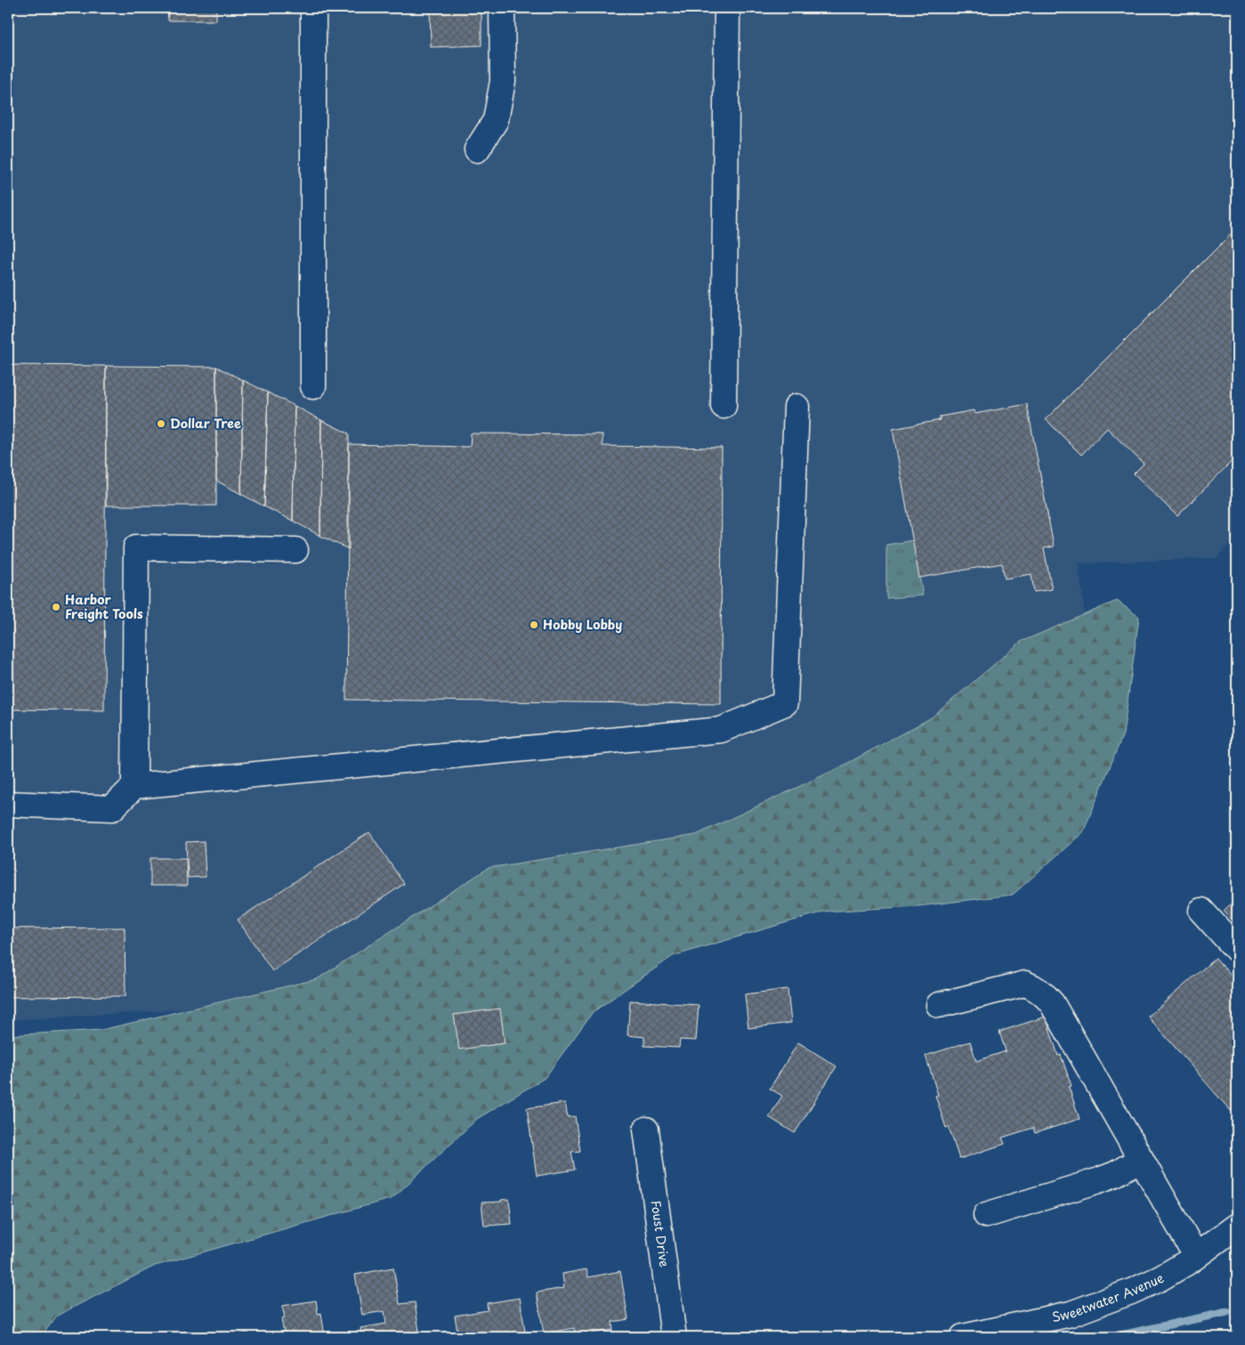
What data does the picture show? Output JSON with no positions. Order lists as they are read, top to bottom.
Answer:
{
  "streets": {
    "street": ["Foust Drive", "Sweetwater Avenue"]
  },
  "places": ["Dollar Tree", "Harbor Freight Tools", "Hobby Lobby"]
}
